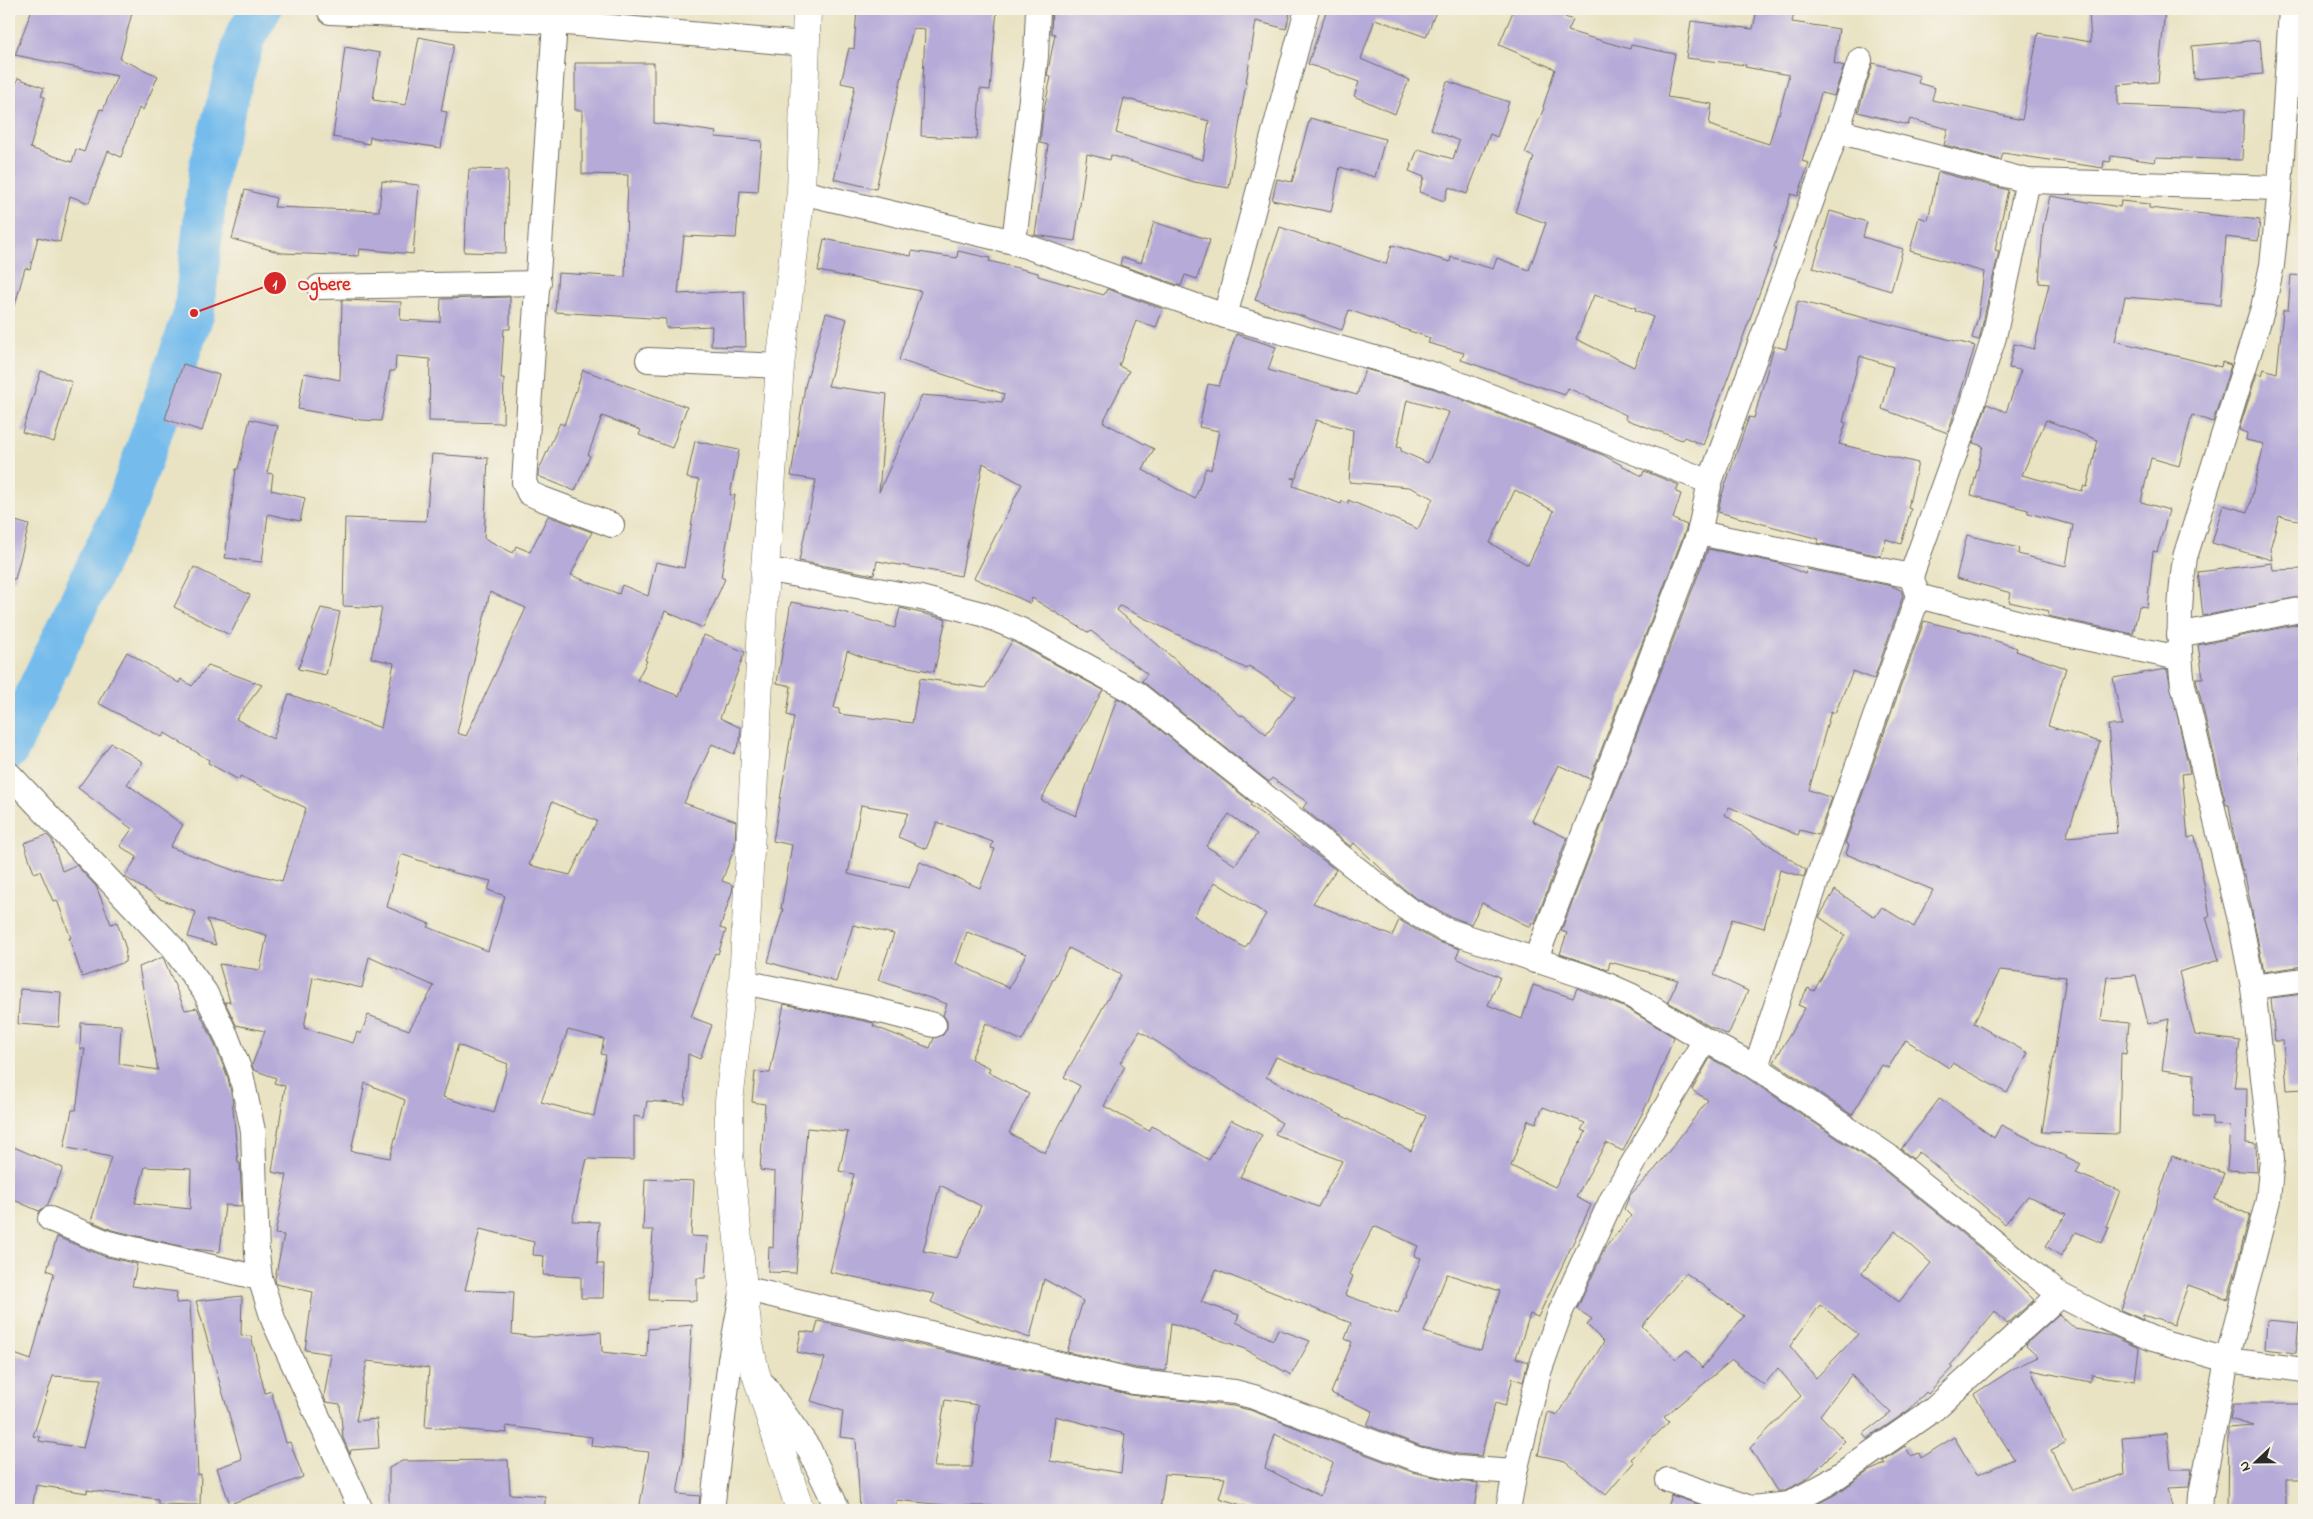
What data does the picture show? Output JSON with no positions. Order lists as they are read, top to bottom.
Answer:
{
  "places": ["Ogbere"],
  "north": "left"
}
